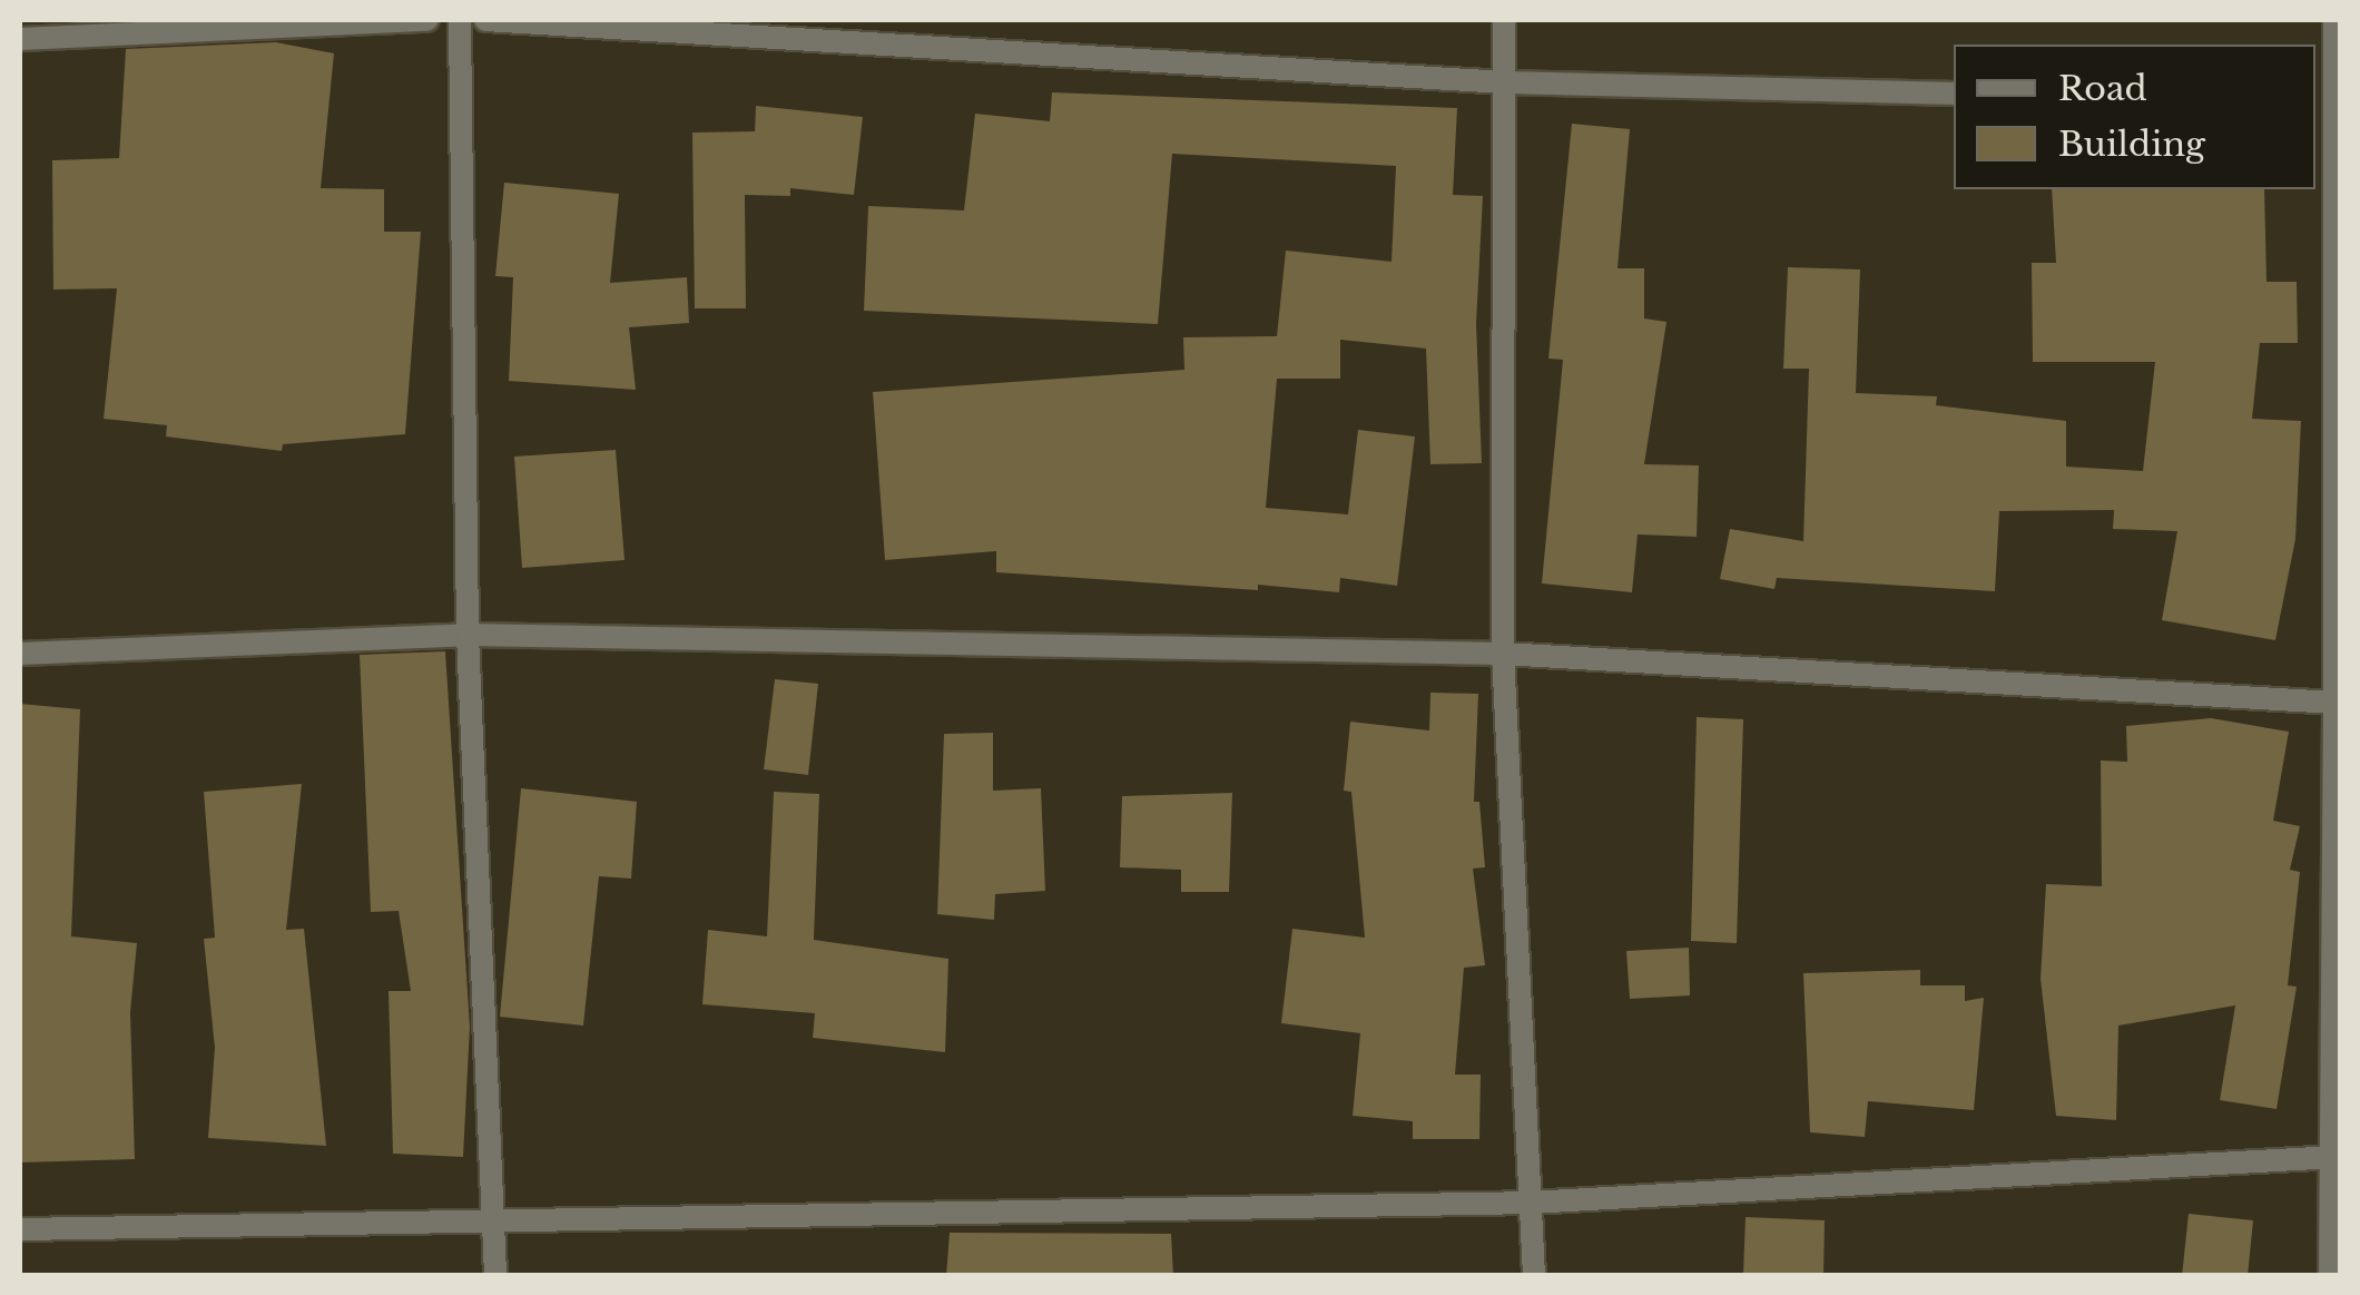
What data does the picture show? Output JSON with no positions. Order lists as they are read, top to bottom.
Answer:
{
  "legend": ["Road", "Building"]
}
